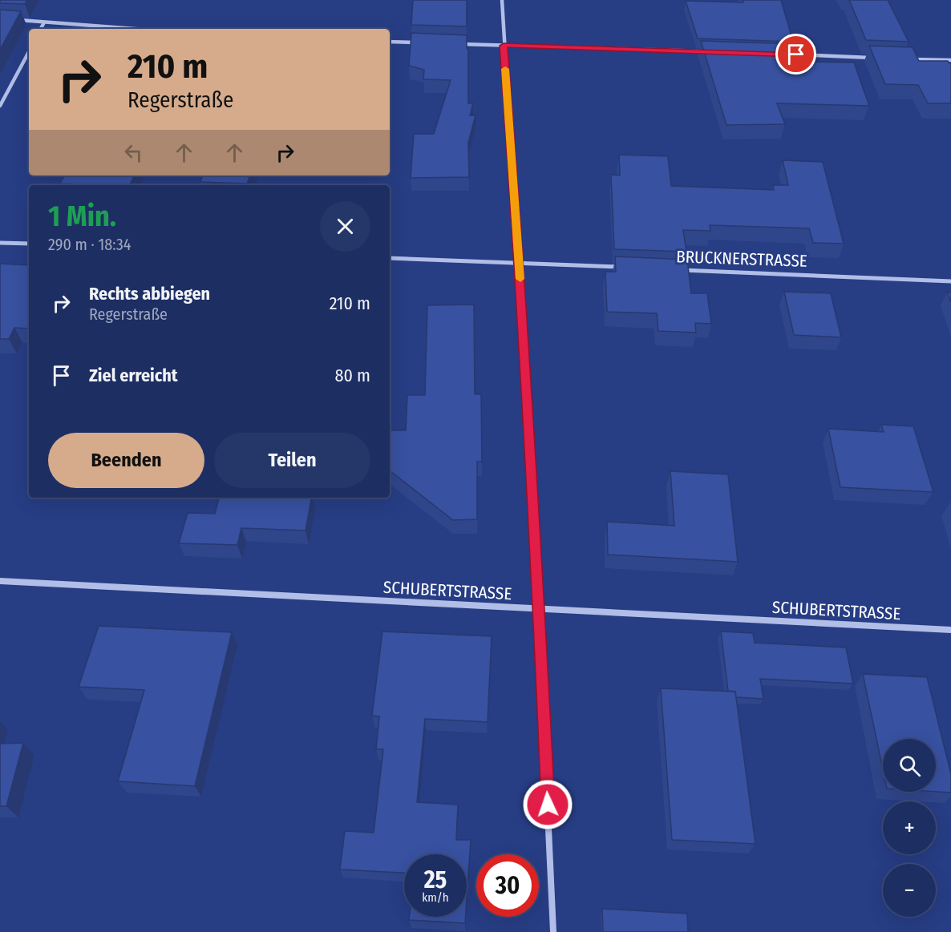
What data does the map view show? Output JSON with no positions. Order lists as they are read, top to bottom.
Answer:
{
  "streets": {
    "street": ["BRUCKNERSTRASSE", "SCHUBERTSTRASSE"]
  },
  "page": {
    "turn": ["210 m", "Regerstraße"],
    "heading": ["1 Min.", "290 m · 18:34"],
    "list": [
      {
        "name": "Rechts abbiegen",
        "note": "Regerstraße",
        "value": "210 m"
      },
      {
        "name": "Ziel erreicht",
        "value": "80 m"
      }
    ],
    "buttons": ["Beenden", "Teilen"],
    "map_buttons": ["+", "−"],
    "speed": "25 km/h",
    "limit": "30"
  }
}
